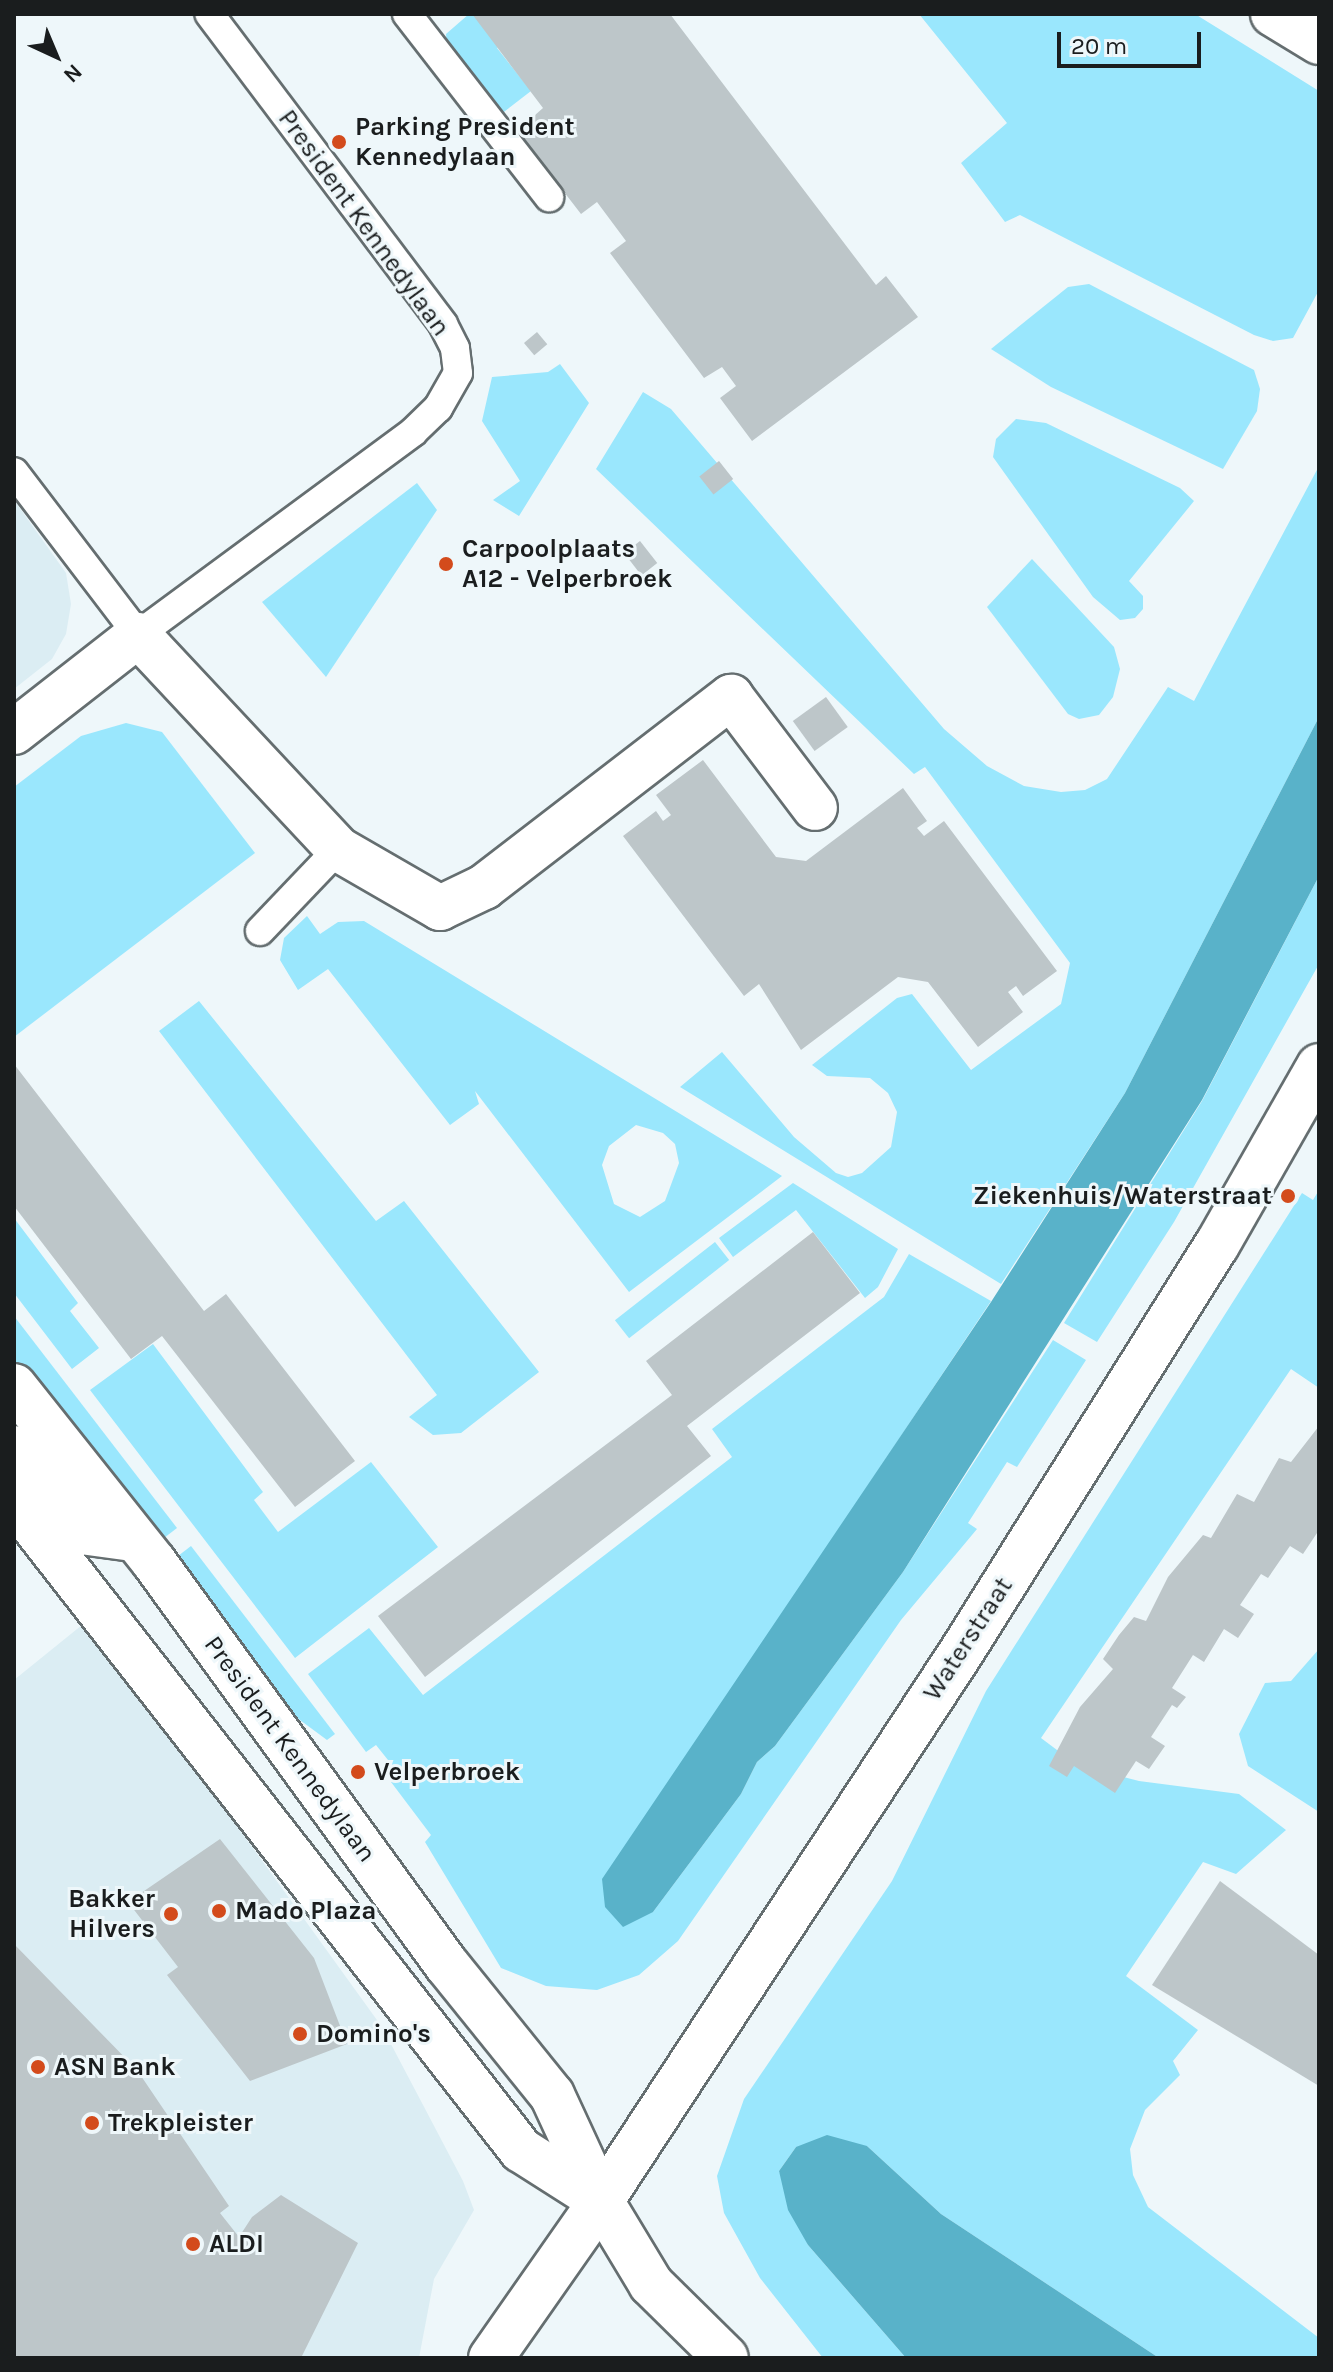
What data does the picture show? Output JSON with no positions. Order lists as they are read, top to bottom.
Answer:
{
  "streets": {
    "street": ["President Kennedylaan", "Waterstraat"]
  },
  "crossings": [
    ["President Kennedylaan", "Waterstraat"]
  ],
  "places": [
    "Parking President Kennedylaan",
    "Carpoolplaats A12 - Velperbroek",
    "Ziekenhuis/Waterstraat",
    "Velperbroek",
    "Mado Plaza",
    "Bakker Hilvers",
    "Domino's",
    "ASN Bank",
    "Trekpleister",
    "ALDI"
  ],
  "scale_bar": "20 m",
  "north": "bottom right"
}
